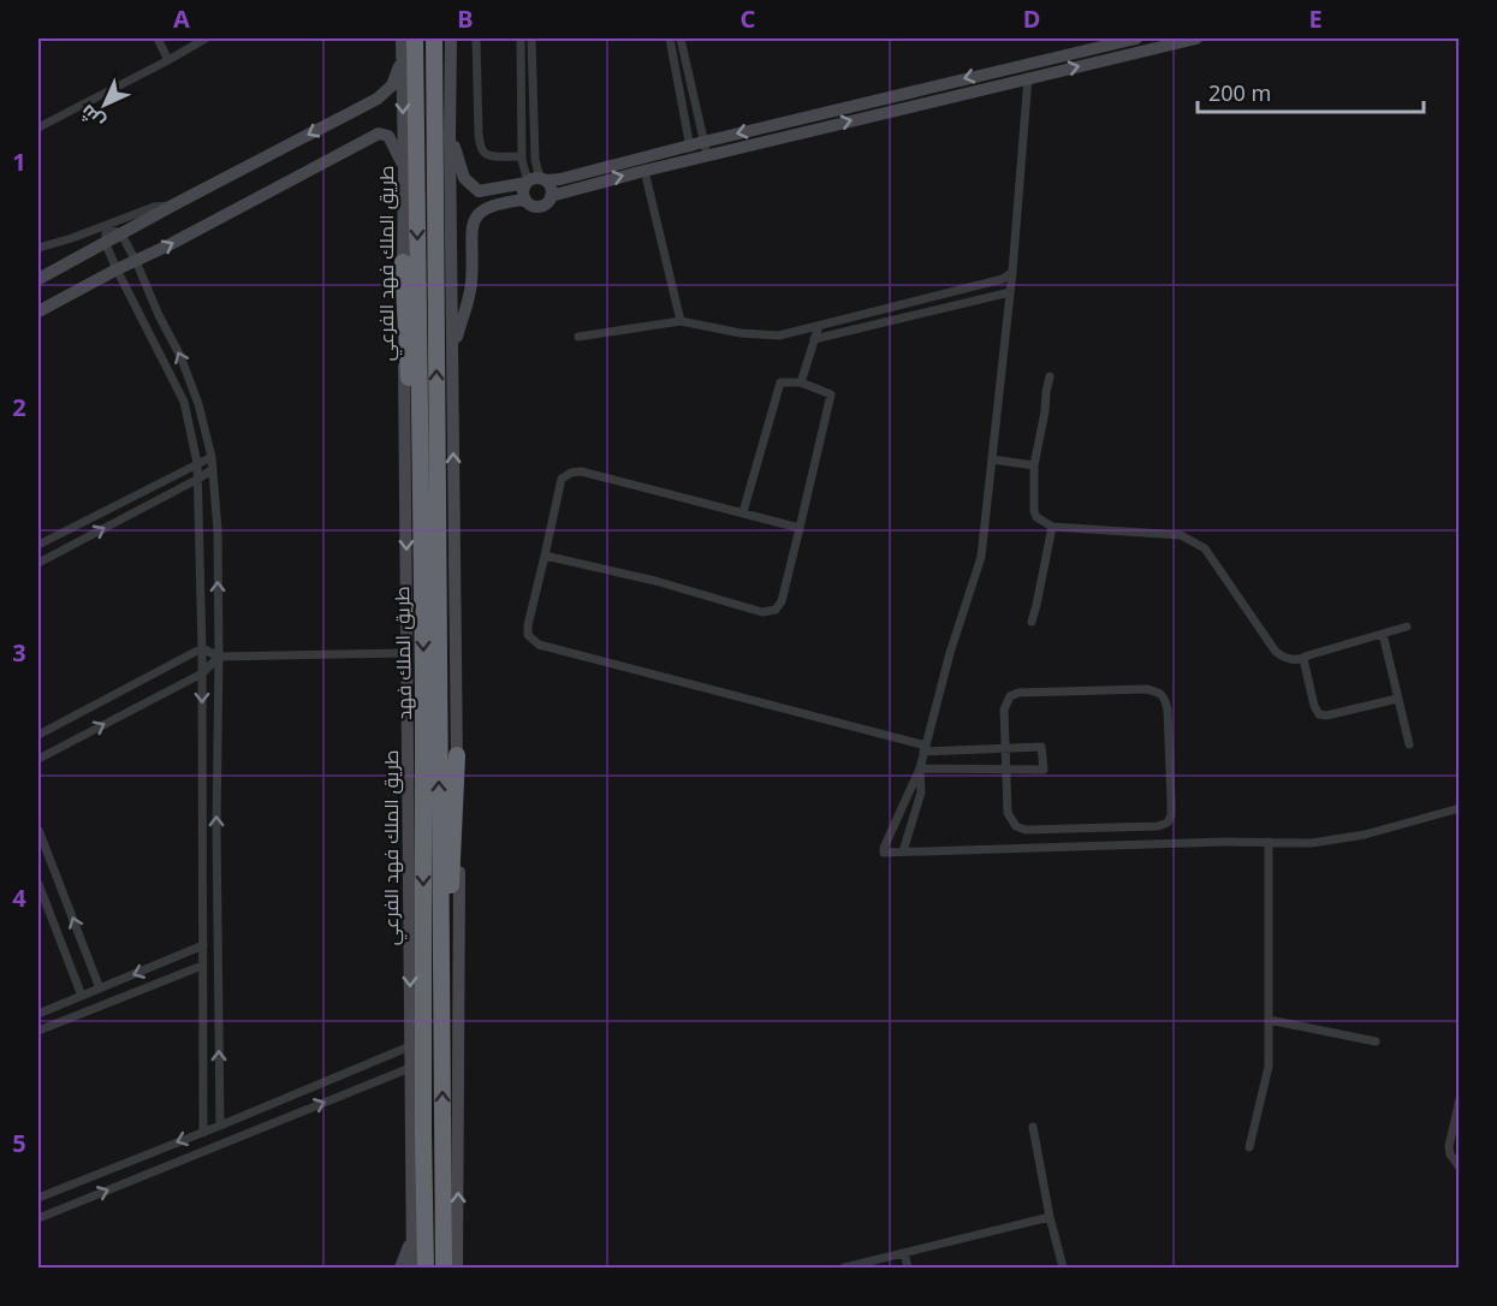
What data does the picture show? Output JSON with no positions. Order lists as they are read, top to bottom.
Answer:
{
  "streets": {
    "highway": ["طريق الملك فهد"],
    "main road": ["طريق الملك فهد الفرعي"]
  },
  "scale_bar": "200 m",
  "north": "bottom left",
  "grid": {
    "columns": [
      "A",
      "B",
      "C",
      "D",
      "E"
    ],
    "rows": [
      "1",
      "2",
      "3",
      "4",
      "5"
    ]
  }
}
